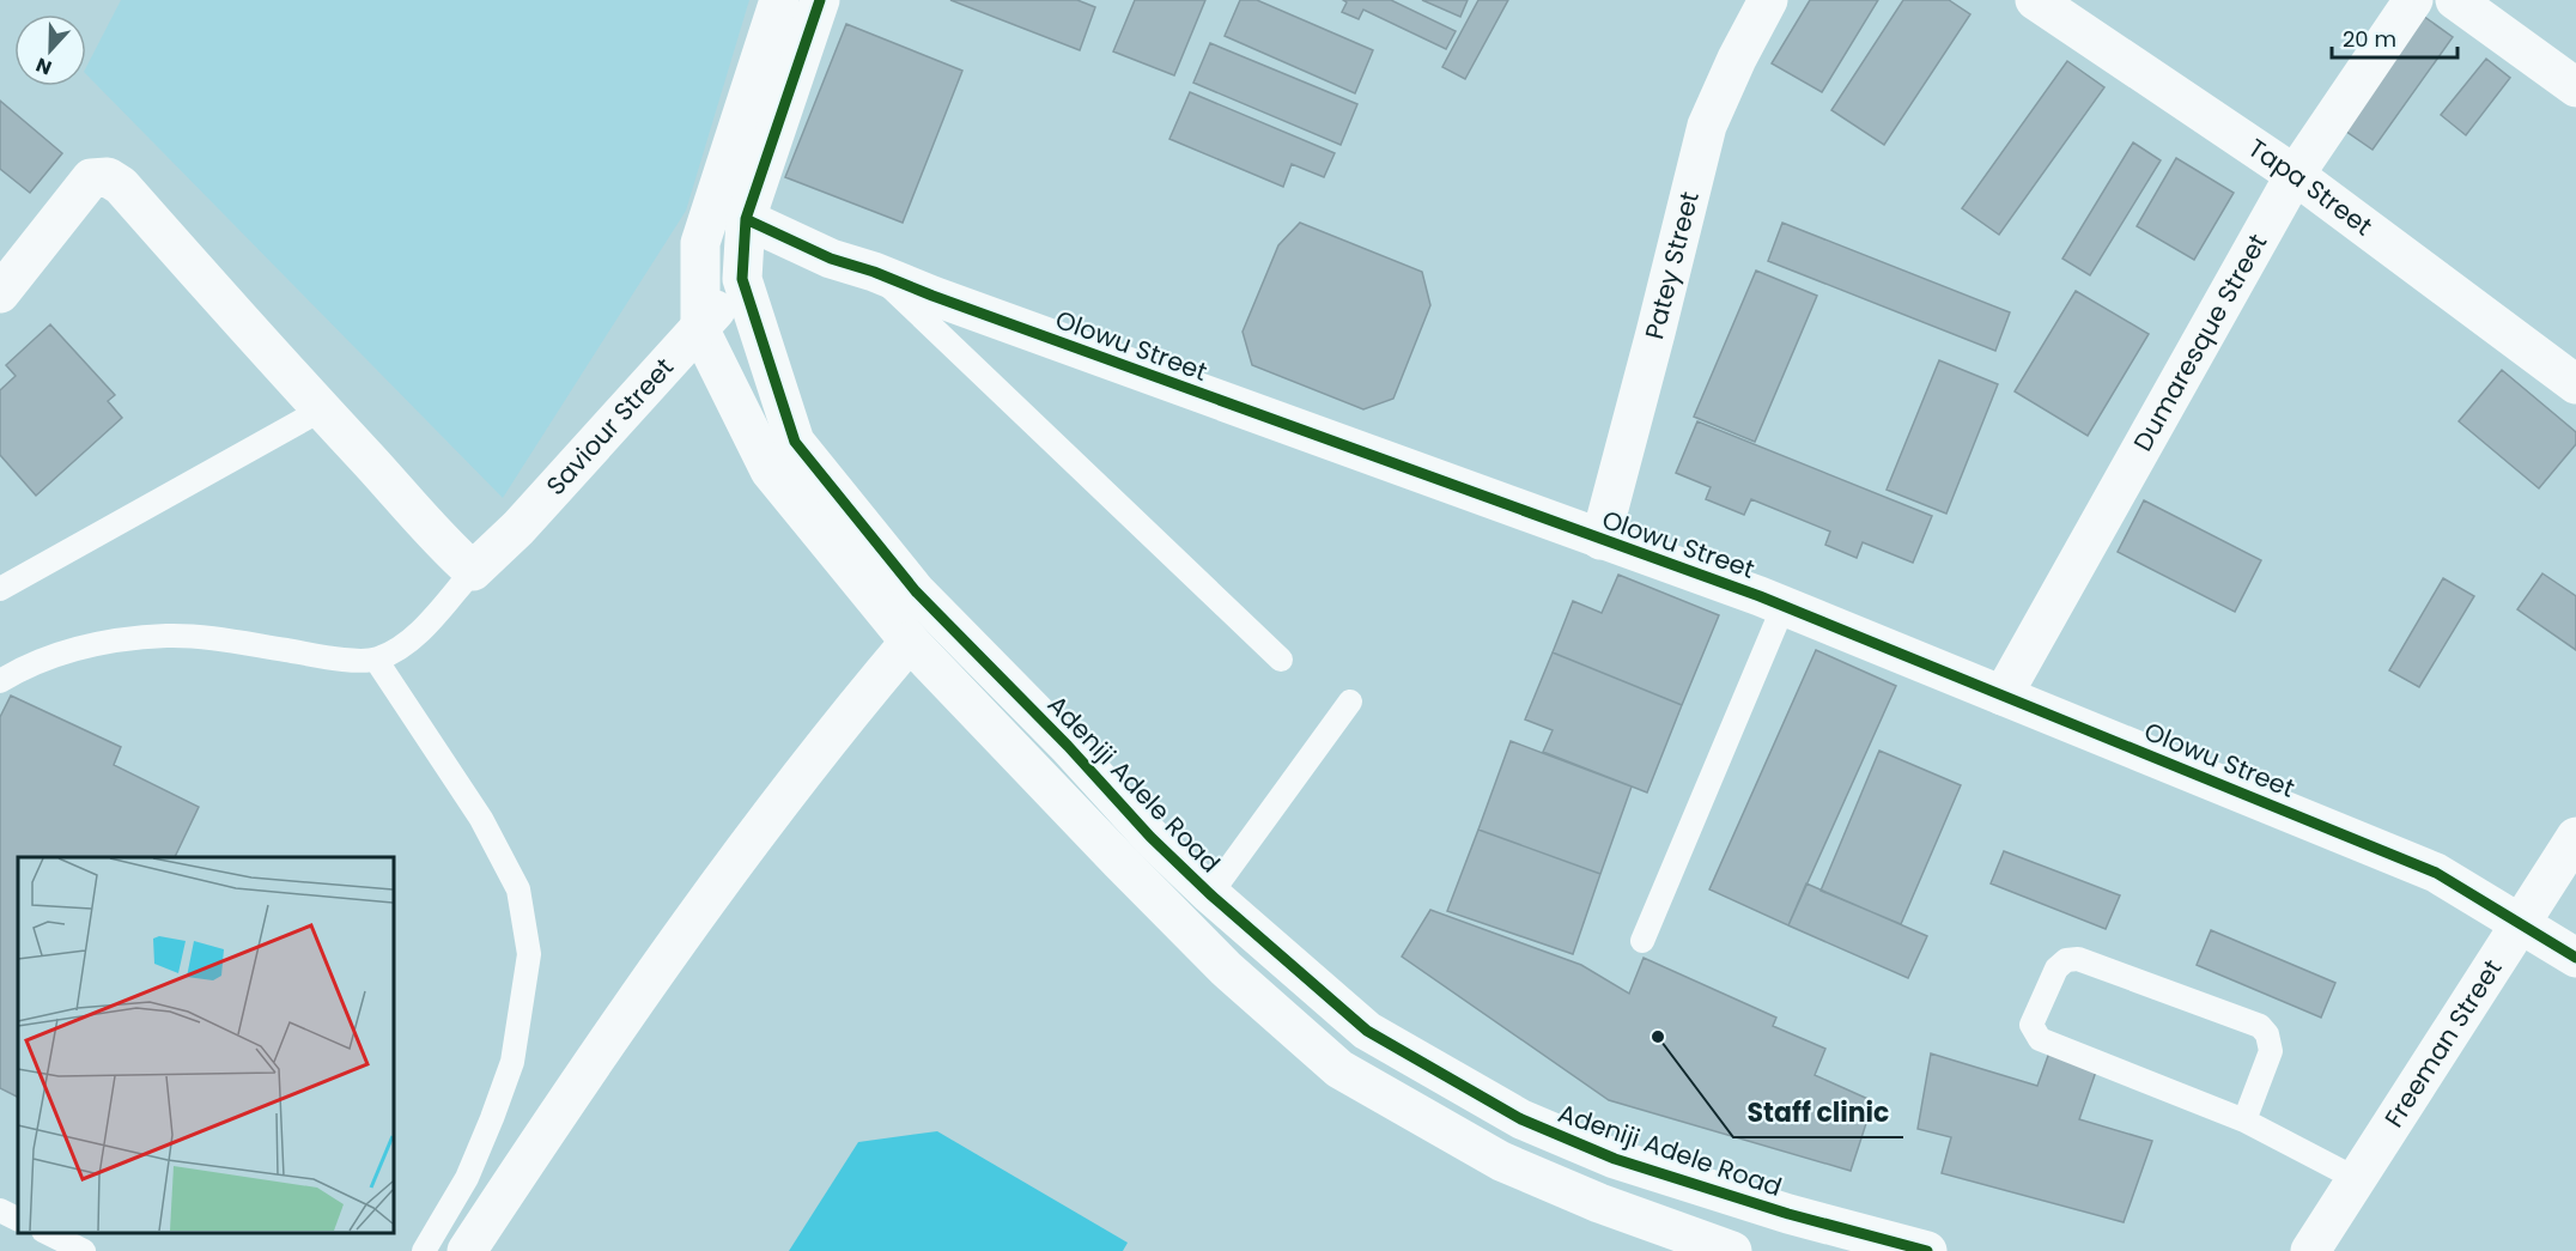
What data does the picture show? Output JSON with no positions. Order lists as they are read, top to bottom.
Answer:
{
  "streets": {
    "street": [
      "Tapa Street",
      "Patey Street",
      "Dumaresque Street",
      "Olowu Street",
      "Saviour Street",
      "Adeniji Adele Road",
      "Freeman Street"
    ]
  },
  "crossings": [
    ["Tapa Street", "Dumaresque Street"],
    ["Patey Street", "Olowu Street"],
    ["Dumaresque Street", "Olowu Street"],
    ["Olowu Street", "Adeniji Adele Road"],
    ["Olowu Street", "Freeman Street"],
    ["Saviour Street", "Adeniji Adele Road"]
  ],
  "places": ["Staff clinic"],
  "scale_bar": "20 m",
  "north": "bottom"
}
